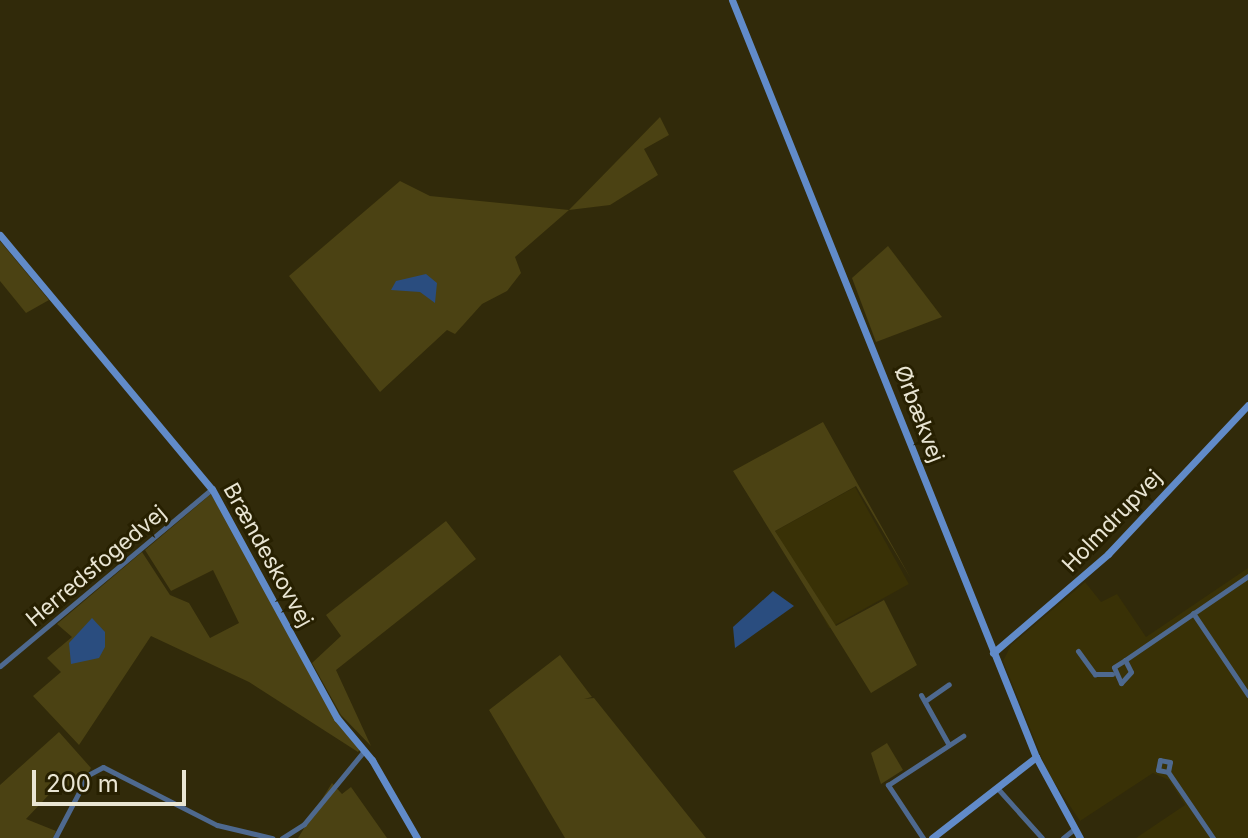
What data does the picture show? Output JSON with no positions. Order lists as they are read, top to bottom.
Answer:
{
  "streets": {
    "street": [
      "Ørbækvej",
      "Holmdrupvej",
      "Brændeskovvej",
      "Herredsfogedvej"
    ]
  },
  "crossings": [
    ["Ørbækvej", "Holmdrupvej"],
    ["Brændeskovvej", "Herredsfogedvej"]
  ],
  "scale_bar": "200 m"
}
